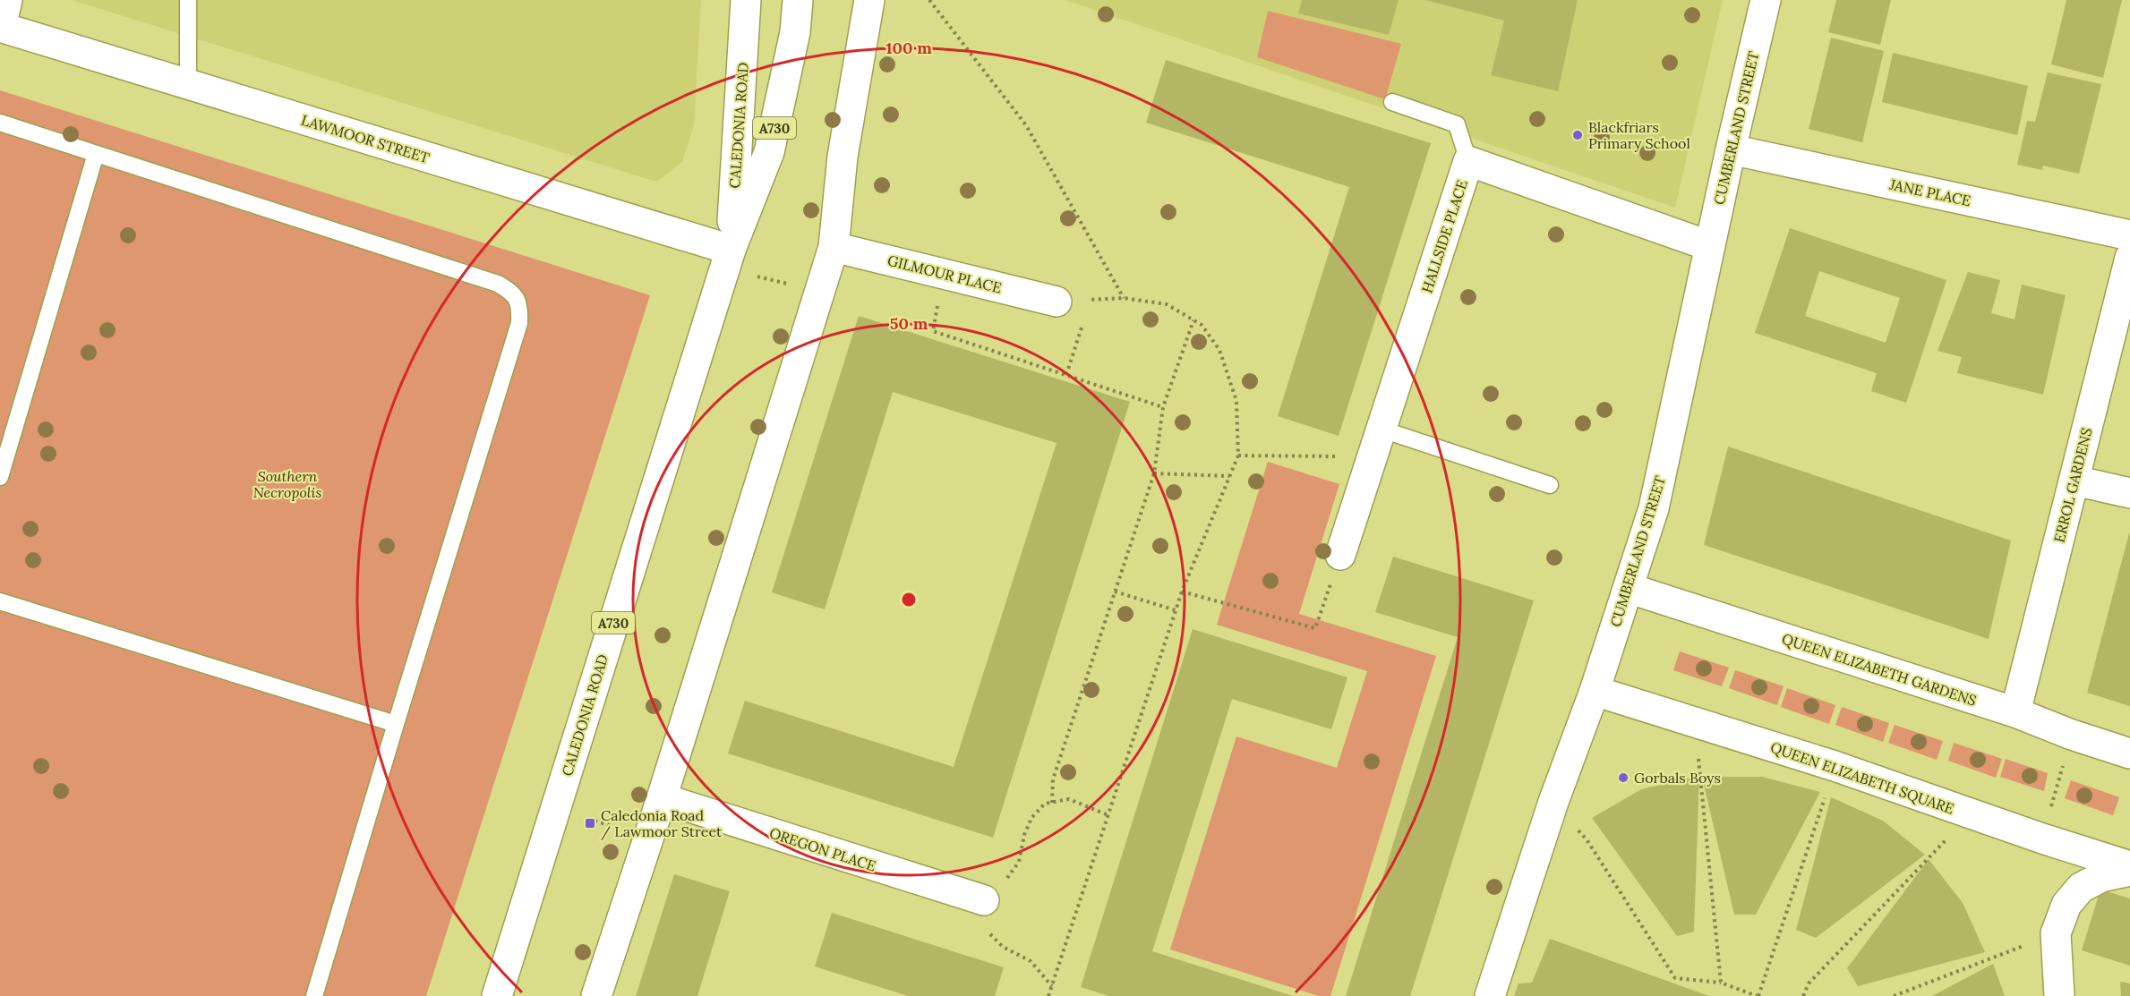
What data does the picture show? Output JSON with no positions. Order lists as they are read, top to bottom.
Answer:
{
  "streets": {
    "street": [
      "CALEDONIA ROAD",
      "A730",
      "CUMBERLAND STREET",
      "LAWMOOR STREET",
      "JANE PLACE",
      "HALLSIDE PLACE",
      "GILMOUR PLACE",
      "ERROL GARDENS",
      "QUEEN ELIZABETH GARDENS",
      "QUEEN ELIZABETH SQUARE",
      "OREGON PLACE"
    ]
  },
  "crossings": [
    ["CALEDONIA ROAD", "LAWMOOR STREET"],
    ["CUMBERLAND STREET", "JANE PLACE"],
    ["CUMBERLAND STREET", "HALLSIDE PLACE"],
    ["CUMBERLAND STREET", "QUEEN ELIZABETH GARDENS"],
    ["CUMBERLAND STREET", "QUEEN ELIZABETH SQUARE"],
    ["ERROL GARDENS", "QUEEN ELIZABETH GARDENS"]
  ],
  "parks": ["Southern Necropolis"],
  "places": {
    "other": ["Blackfriars Primary School", "Gorbals Boys"],
    "transit": ["Caledonia Road / Lawmoor Street"]
  },
  "rings": ["100 m", "50 m"]
}
